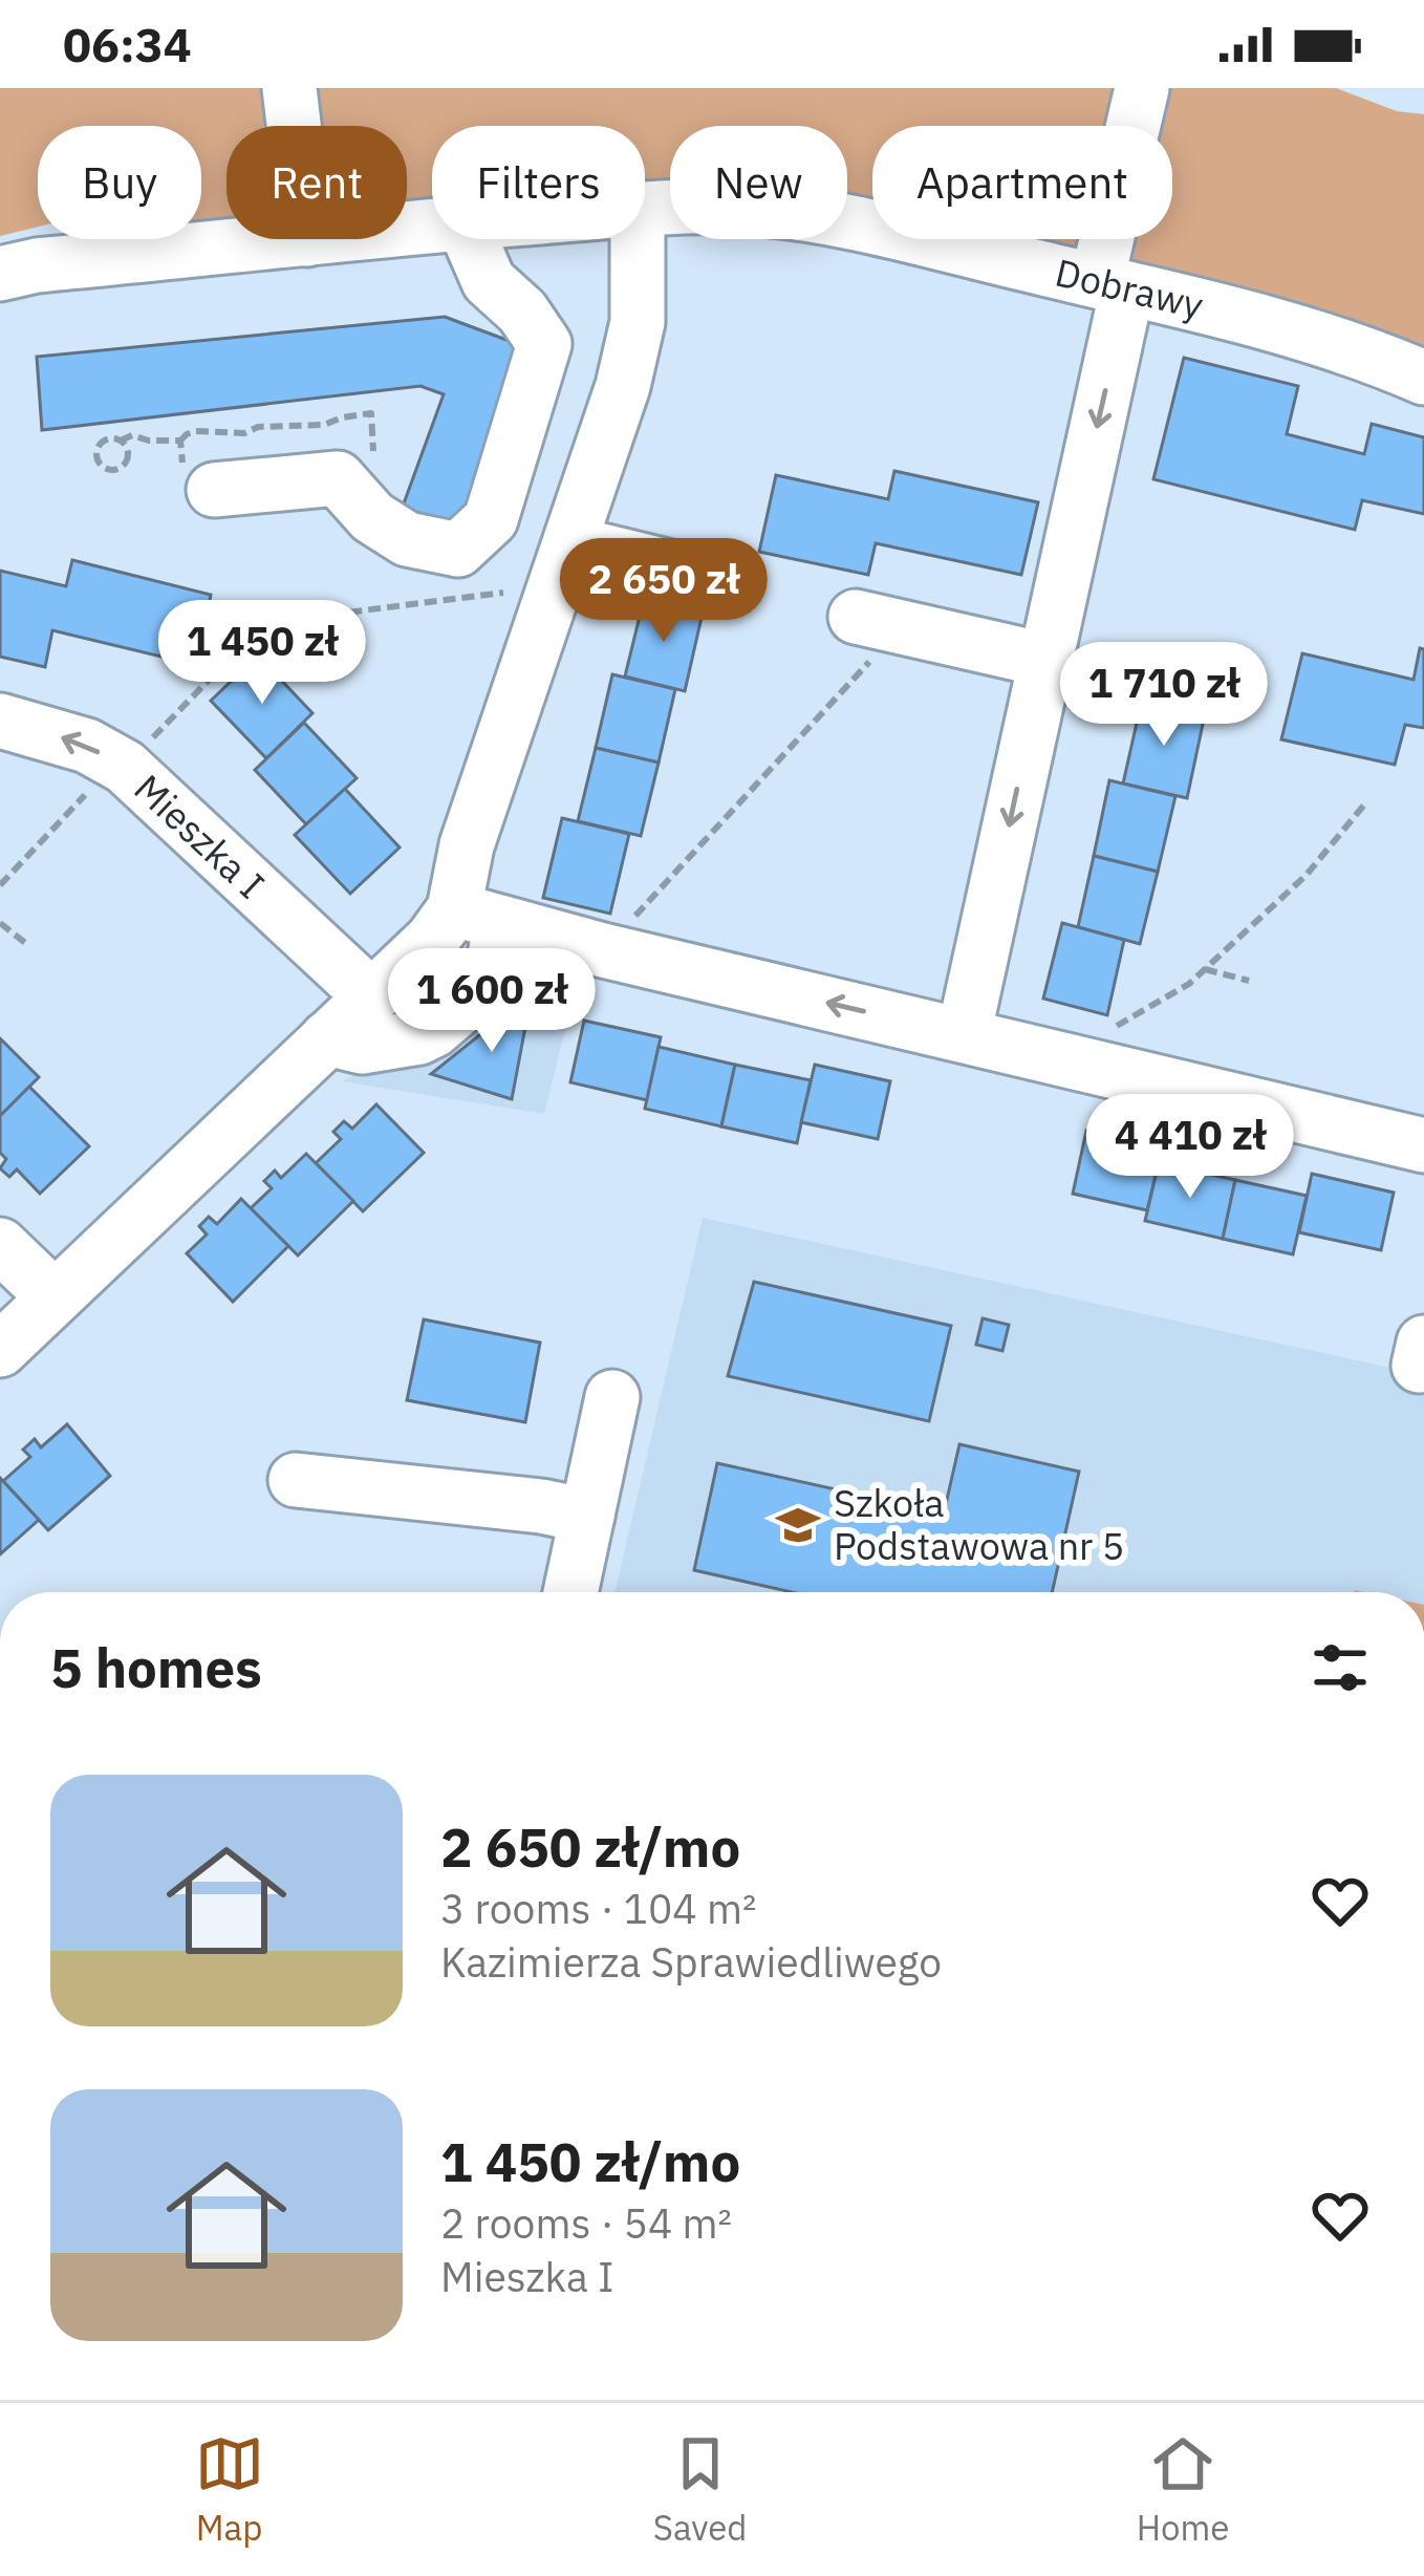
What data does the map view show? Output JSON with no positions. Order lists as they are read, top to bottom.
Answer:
{
  "streets": {
    "street": ["Dobrawy", "Mieszka I"]
  },
  "places": {
    "school or university": ["Szkoła Podstawowa nr 5"]
  },
  "page": {
    "status": "06:34",
    "chip": [
      "Buy",
      "Rent",
      "Filters",
      "New",
      "Apartment"
    ],
    "price": [
      "2 650 zł",
      "1 450 zł",
      "1 710 zł",
      "1 600 zł",
      "4 410 zł"
    ],
    "heading": "5 homes",
    "list": [
      {
        "name": "2 650 zł/mo",
        "note": "3 rooms · 104 m² · Kazimierza Sprawiedliwego"
      },
      {
        "name": "1 450 zł/mo",
        "note": "2 rooms · 54 m² · Mieszka I"
      }
    ],
    "tabs": ["Map", "Saved", "Home"]
  }
}
